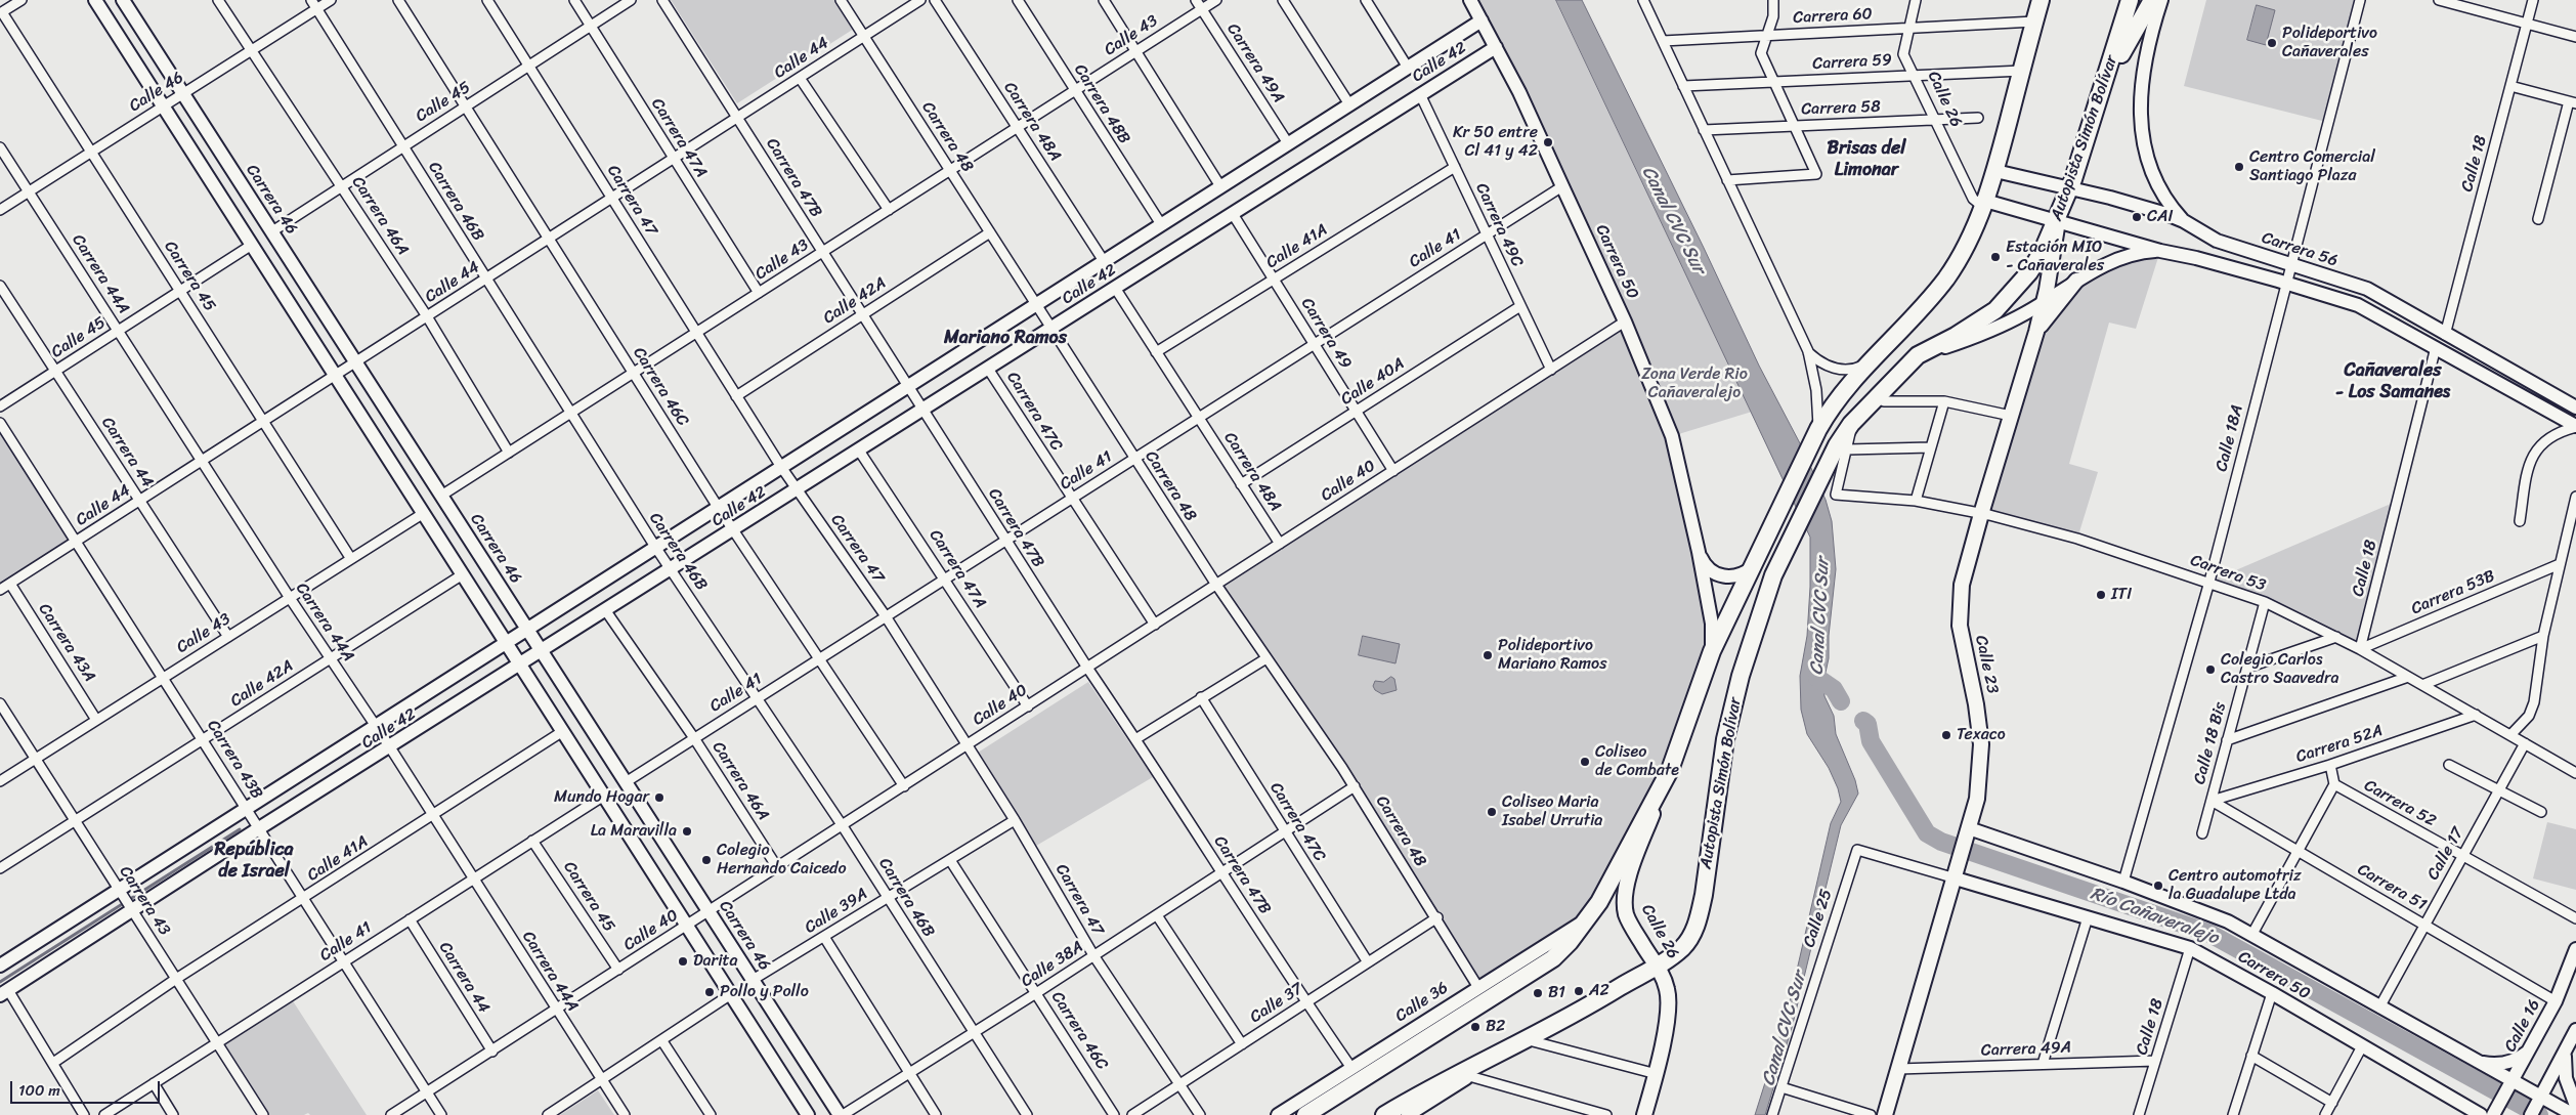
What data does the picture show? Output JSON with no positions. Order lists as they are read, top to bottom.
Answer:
{
  "streets": {
    "highway": ["Autopista Simón Bolívar"],
    "main road": ["Calle 26", "Calle 23"],
    "street": [
      "Carrera 60",
      "Calle 43",
      "Calle 44",
      "Calle 42",
      "Carrera 59",
      "Carrera 49A",
      "Calle 46",
      "Calle 45",
      "Carrera 48B",
      "Carrera 58",
      "Carrera 48A",
      "Carrera 48",
      "Carrera 47A",
      "Calle 18",
      "Carrera 47B",
      "Carrera 46",
      "Carrera 47",
      "Carrera 46B",
      "Carrera 46A",
      "Carrera 49C",
      "Calle 41A",
      "Calle 41",
      "Carrera 56",
      "Carrera 50",
      "Carrera 44A",
      "Carrera 45",
      "Calle 42A",
      "Carrera 49",
      "Calle 40A",
      "Carrera 46C",
      "Carrera 47C",
      "Calle 18A",
      "Carrera 44",
      "Calle 40",
      "Carrera 53",
      "Carrera 53B",
      "Carrera 43A",
      "Calle 18 Bis",
      "Carrera 52A",
      "Carrera 43B",
      "Carrera 52",
      "Calle 17",
      "Carrera 51",
      "Carrera 43",
      "Calle 39A",
      "Calle 25",
      "Calle 38A",
      "Calle 36",
      "Calle 37",
      "Calle 16"
    ]
  },
  "crossings": [
    ["Carrera 60", "Calle 26"],
    ["Calle 43", "Carrera 49A"],
    ["Calle 43", "Carrera 48B"],
    ["Calle 43", "Carrera 48A"],
    ["Calle 43", "Carrera 48"],
    ["Calle 43", "Carrera 47A"],
    ["Calle 43", "Carrera 47B"],
    ["Calle 43", "Carrera 46"],
    ["Calle 43", "Carrera 47"],
    ["Calle 43", "Carrera 46B"],
    ["Calle 43", "Carrera 46A"],
    ["Calle 43", "Carrera 44A"],
    ["Calle 43", "Carrera 45"],
    ["Calle 43", "Carrera 46C"],
    ["Calle 43", "Carrera 44"],
    ["Calle 43", "Carrera 43A"],
    ["Calle 43", "Carrera 43B"],
    ["Calle 43", "Carrera 43"],
    ["Calle 44", "Carrera 48"],
    ["Calle 44", "Carrera 47A"],
    ["Calle 44", "Carrera 47B"],
    ["Calle 44", "Carrera 46"],
    ["Calle 44", "Carrera 47"],
    ["Calle 44", "Carrera 46B"],
    ["Calle 44", "Carrera 46A"],
    ["Calle 44", "Carrera 44A"],
    ["Calle 44", "Carrera 45"],
    ["Calle 44", "Carrera 46C"],
    ["Calle 44", "Carrera 44"],
    ["Calle 44", "Carrera 43A"],
    ["Calle 44", "Carrera 43B"],
    ["Calle 42", "Carrera 49A"],
    ["Calle 42", "Carrera 48B"],
    ["Calle 42", "Carrera 48A"],
    ["Calle 42", "Carrera 48"],
    ["Calle 42", "Carrera 47A"],
    ["Calle 42", "Carrera 47B"],
    ["Calle 42", "Carrera 46"],
    ["Calle 42", "Carrera 47"],
    ["Calle 42", "Carrera 46B"],
    ["Calle 42", "Carrera 46A"],
    ["Calle 42", "Carrera 49C"],
    ["Calle 42", "Carrera 50"],
    ["Calle 42", "Carrera 44A"],
    ["Calle 42", "Carrera 49"],
    ["Calle 42", "Carrera 46C"],
    ["Calle 42", "Carrera 47C"],
    ["Calle 42", "Carrera 43B"],
    ["Calle 42", "Carrera 43"],
    ["Carrera 59", "Calle 26"],
    ["Carrera 49A", "Calle 18"],
    ["Carrera 49A", "Calle 23"],
    ["Calle 46", "Carrera 46"],
    ["Calle 46", "Carrera 46B"],
    ["Calle 46", "Carrera 46A"],
    ["Calle 46", "Carrera 44A"],
    ["Calle 46", "Carrera 45"],
    ["Calle 26", "Carrera 58"],
    ["Calle 26", "Autopista Simón Bolívar"],
    ["Calle 45", "Carrera 47A"],
    ["Calle 45", "Carrera 46"],
    ["Calle 45", "Carrera 47"],
    ["Calle 45", "Carrera 46B"],
    ["Calle 45", "Carrera 46A"],
    ["Calle 45", "Carrera 44A"],
    ["Calle 45", "Carrera 45"],
    ["Calle 45", "Carrera 46C"],
    ["Calle 45", "Carrera 44"],
    ["Carrera 48A", "Calle 41A"],
    ["Carrera 48A", "Calle 41"],
    ["Carrera 48A", "Calle 40A"],
    ["Carrera 48A", "Calle 40"],
    ["Carrera 48", "Calle 41"],
    ["Carrera 48", "Calle 42A"],
    ["Carrera 48", "Calle 40"],
    ["Carrera 48", "Calle 38A"],
    ["Carrera 48", "Calle 36"],
    ["Carrera 48", "Calle 37"],
    ["Carrera 47A", "Calle 41"],
    ["Carrera 47A", "Calle 40"],
    ["Autopista Simón Bolívar", "Carrera 56"],
    ["Autopista Simón Bolívar", "Calle 23"],
    ["Calle 18", "Carrera 56"],
    ["Calle 18", "Carrera 50"],
    ["Calle 18", "Carrera 53"],
    ["Calle 18", "Carrera 53B"],
    ["Carrera 47B", "Calle 41"],
    ["Carrera 47B", "Calle 42A"],
    ["Carrera 47B", "Calle 40"],
    ["Carrera 47B", "Calle 38A"],
    ["Carrera 47B", "Calle 36"],
    ["Carrera 47B", "Calle 37"],
    ["Carrera 46", "Calle 41"],
    ["Carrera 46", "Calle 40"],
    ["Carrera 46", "Calle 39A"],
    ["Carrera 46", "Calle 38A"],
    ["Carrera 47", "Calle 41"],
    ["Carrera 47", "Calle 42A"],
    ["Carrera 47", "Calle 40"],
    ["Carrera 47", "Calle 39A"],
    ["Carrera 47", "Calle 38A"],
    ["Carrera 47", "Calle 37"],
    ["Carrera 46B", "Calle 41"],
    ["Carrera 46B", "Calle 40"],
    ["Carrera 46B", "Calle 39A"],
    ["Carrera 46B", "Calle 38A"],
    ["Carrera 46A", "Calle 41"],
    ["Carrera 46A", "Calle 40"],
    ["Carrera 49C", "Calle 41A"],
    ["Carrera 49C", "Calle 41"],
    ["Carrera 49C", "Calle 40A"],
    ["Carrera 49C", "Calle 40"],
    ["Calle 41A", "Carrera 44A"],
    ["Calle 41A", "Carrera 49"],
    ["Calle 41A", "Carrera 43B"],
    ["Calle 41A", "Carrera 43"],
    ["Calle 41", "Carrera 50"],
    ["Calle 41", "Carrera 44A"],
    ["Calle 41", "Carrera 45"],
    ["Calle 41", "Carrera 49"],
    ["Calle 41", "Carrera 46C"],
    ["Calle 41", "Carrera 47C"],
    ["Calle 41", "Carrera 44"],
    ["Calle 41", "Carrera 43B"],
    ["Calle 41", "Carrera 43"],
    ["Carrera 56", "Calle 18A"],
    ["Carrera 50", "Calle 18A"],
    ["Carrera 50", "Calle 40"],
    ["Carrera 50", "Calle 23"],
    ["Carrera 50", "Calle 17"],
    ["Carrera 50", "Calle 25"],
    ["Carrera 50", "Calle 16"],
    ["Carrera 44A", "Calle 42A"],
    ["Carrera 44A", "Calle 40"],
    ["Carrera 45", "Calle 40"],
    ["Calle 42A", "Carrera 43B"],
    ["Calle 42A", "Carrera 43"],
    ["Carrera 49", "Calle 40A"],
    ["Carrera 49", "Calle 40"],
    ["Carrera 46C", "Calle 40"],
    ["Carrera 46C", "Calle 39A"],
    ["Carrera 46C", "Calle 38A"],
    ["Carrera 47C", "Calle 40"],
    ["Carrera 47C", "Calle 38A"],
    ["Carrera 47C", "Calle 37"],
    ["Calle 18A", "Carrera 53"],
    ["Carrera 44", "Calle 40"],
    ["Calle 40", "Carrera 43B"],
    ["Carrera 53", "Carrera 53B"],
    ["Carrera 53", "Calle 23"],
    ["Carrera 53", "Calle 18 Bis"],
    ["Carrera 53", "Carrera 52A"],
    ["Carrera 53", "Calle 17"],
    ["Calle 18 Bis", "Carrera 52A"],
    ["Calle 18 Bis", "Carrera 51"],
    ["Carrera 52A", "Carrera 51"],
    ["Carrera 52", "Calle 17"],
    ["Calle 17", "Carrera 51"],
    ["Carrera 51", "Calle 16"]
  ],
  "districts": [
    "Brisas del Limonar",
    "Mariano Ramos",
    "Cañaverales - Los Samanes",
    "República de Israel"
  ],
  "water": ["Canal CVC Sur", "Río Cañaveralejo"],
  "parks": ["Zona Verde Rio Cañaveralejo"],
  "places": [
    "Polideportivo Cañaverales",
    "Kr 50 entre Cl 41 y 42",
    "Centro Comercial Santiago Plaza",
    "CAI",
    "Estación MIO - Cañaverales",
    "ITI",
    "Polideportivo Mariano Ramos",
    "Colegio Carlos Castro Saavedra",
    "Texaco",
    "Coliseo de Combate",
    "Mundo Hogar",
    "Coliseo Maria Isabel Urrutia",
    "La Maravilla",
    "Colegio Hernando Caicedo",
    "Centro automotriz la Guadalupe Ltda",
    "Darita",
    "A2",
    "Pollo y Pollo",
    "B1",
    "B2"
  ],
  "scale_bar": "100 m"
}
